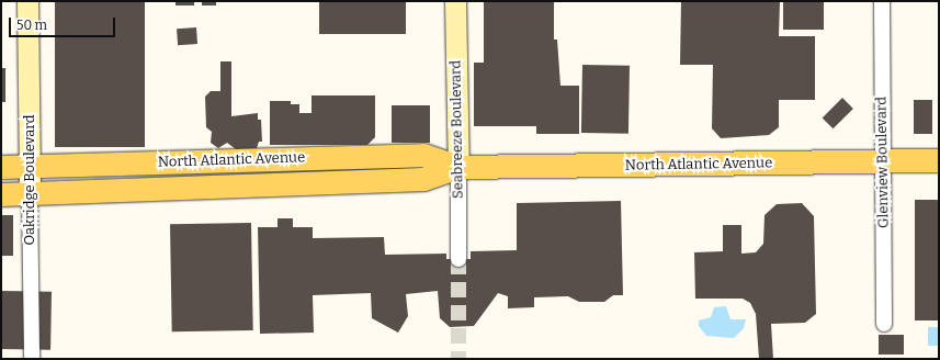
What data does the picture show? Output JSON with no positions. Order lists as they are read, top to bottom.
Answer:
{
  "streets": {
    "main road": ["Seabreeze Boulevard", "North Atlantic Avenue", "Oakridge Boulevard"],
    "street": ["Glenview Boulevard"]
  },
  "crossings": [
    ["Seabreeze Boulevard", "North Atlantic Avenue"],
    ["North Atlantic Avenue", "Glenview Boulevard"],
    ["North Atlantic Avenue", "Oakridge Boulevard"]
  ],
  "scale_bar": "50 m"
}
